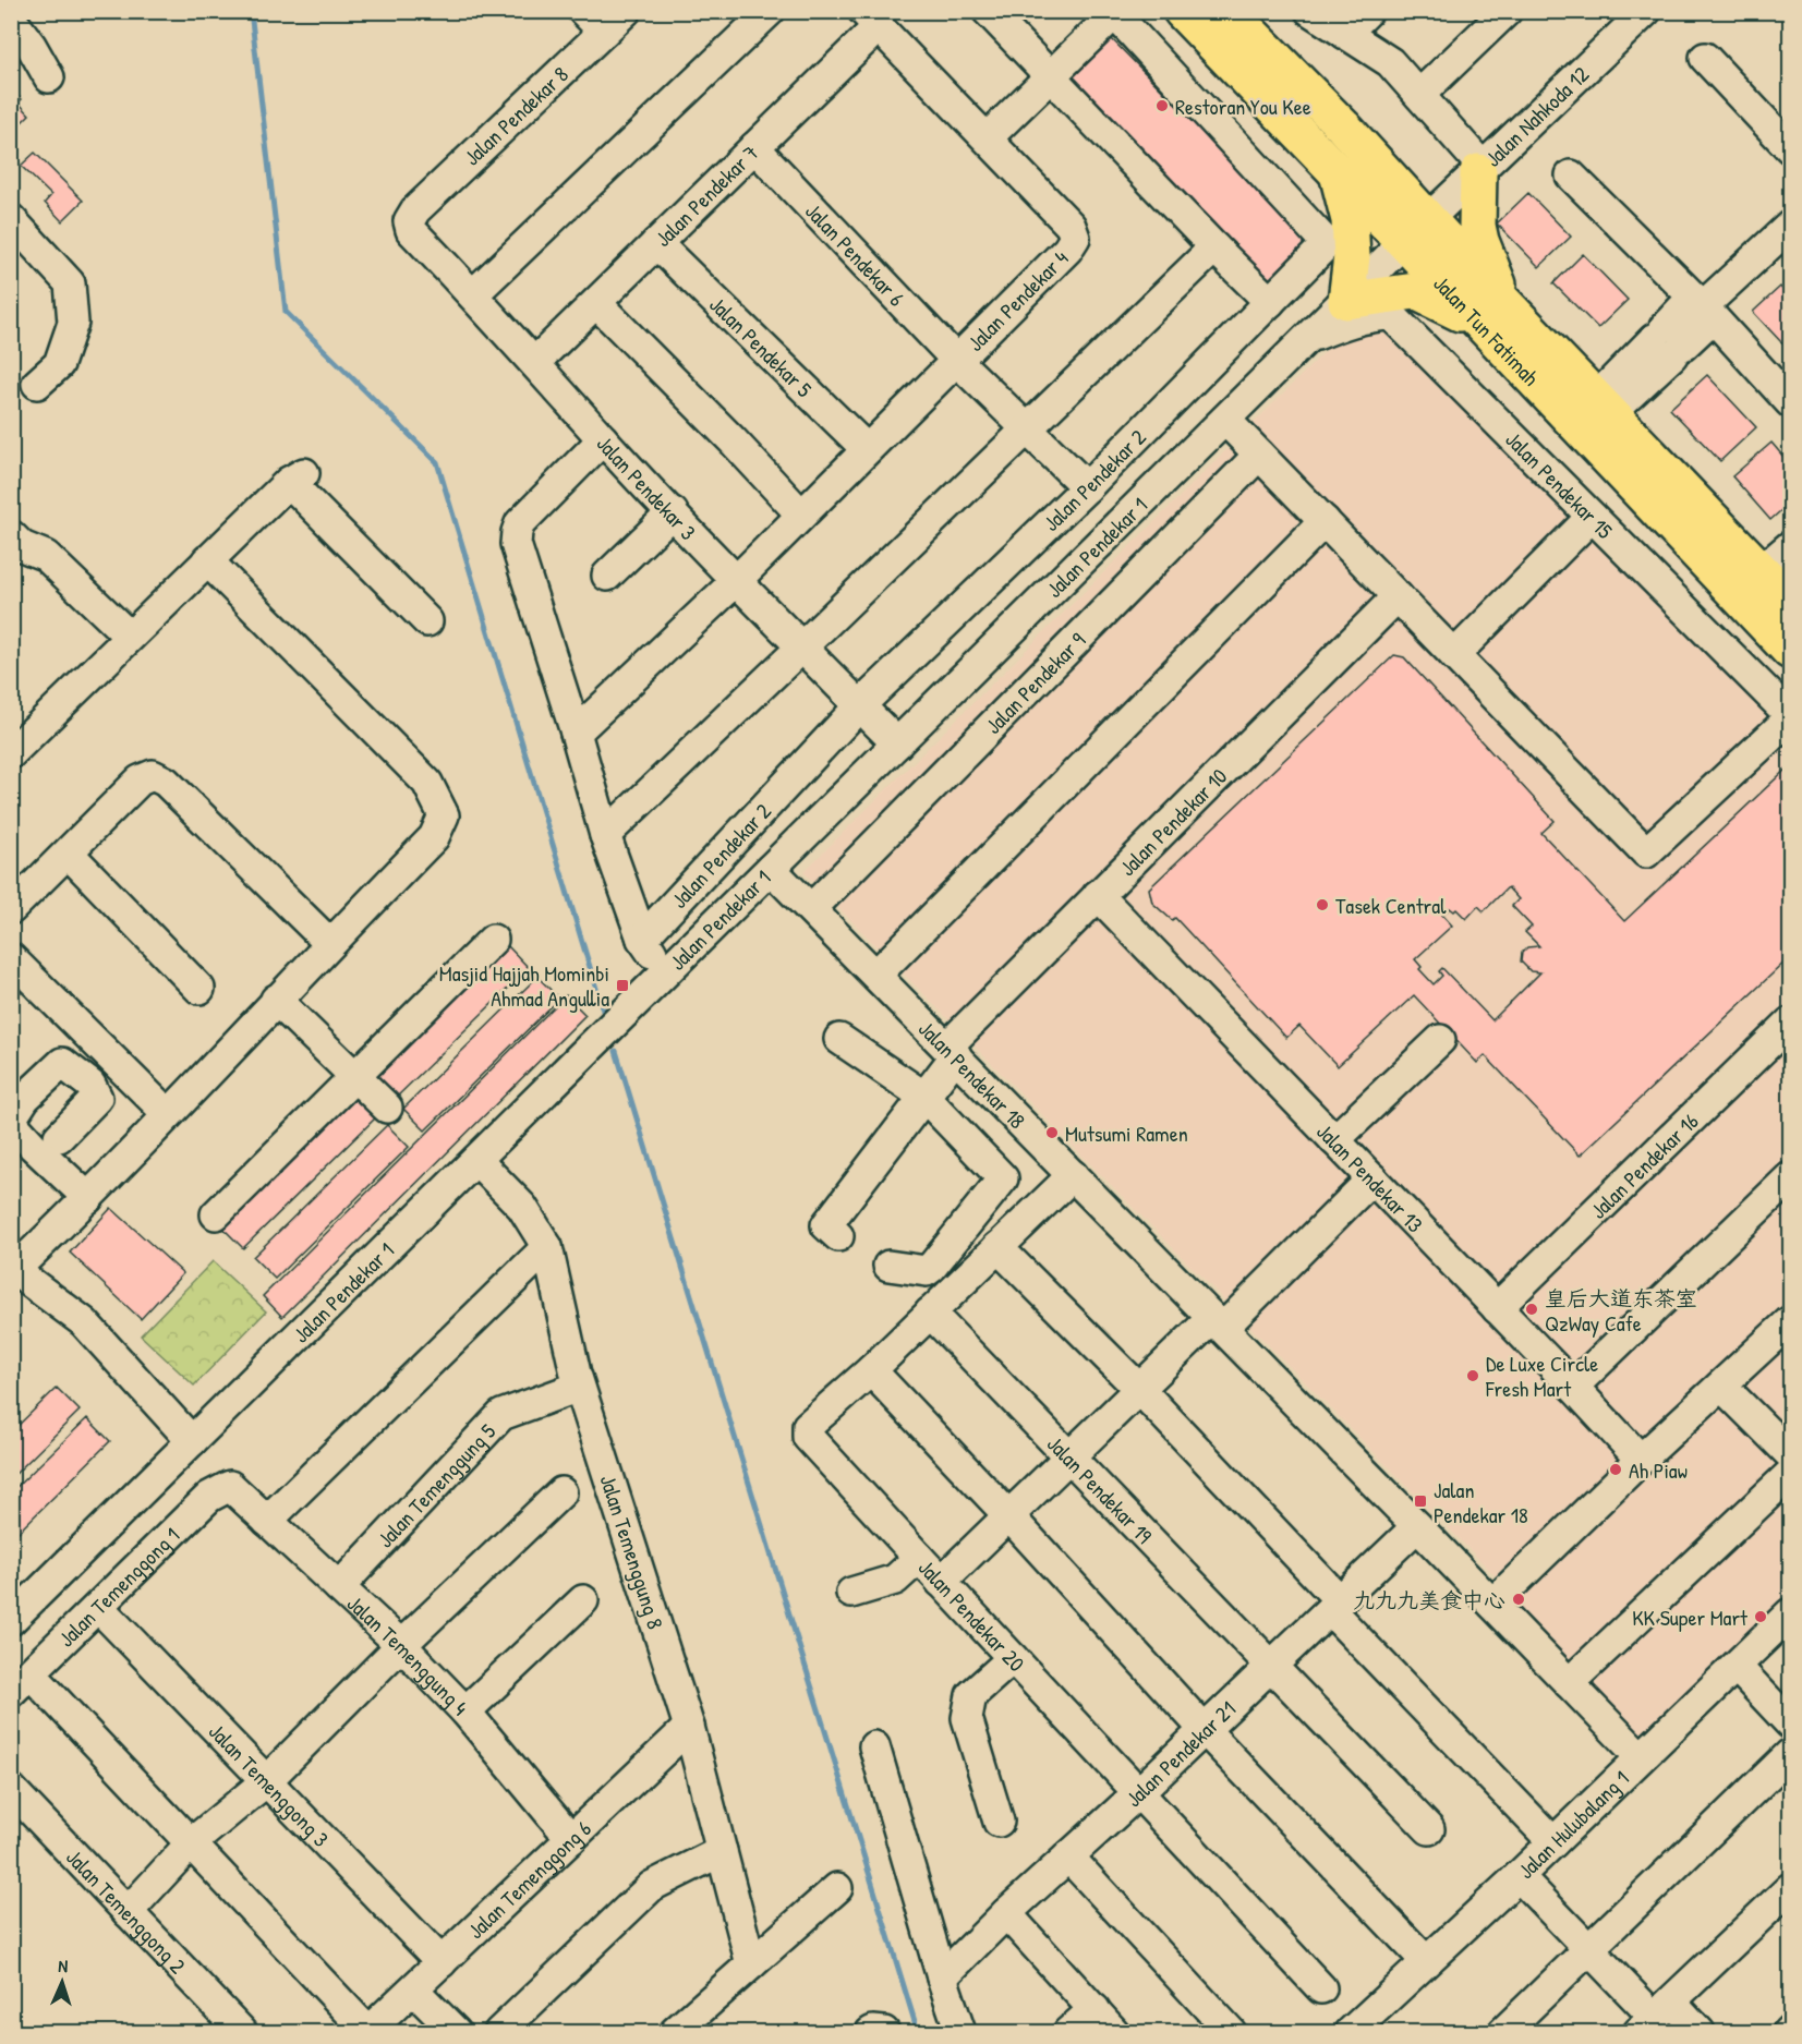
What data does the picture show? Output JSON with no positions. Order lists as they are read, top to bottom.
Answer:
{
  "streets": {
    "main road": ["Jalan Tun Fatimah"],
    "street": [
      "Jalan Pendekar 8",
      "Jalan Nahkoda 12",
      "Jalan Pendekar 7",
      "Jalan Pendekar 6",
      "Jalan Pendekar 4",
      "Jalan Pendekar 5",
      "Jalan Pendekar 2",
      "Jalan Pendekar 15",
      "Jalan Pendekar 3",
      "Jalan Pendekar 1",
      "Jalan Pendekar 9",
      "Jalan Pendekar 10",
      "Jalan Pendekar 18",
      "Jalan Pendekar 16",
      "Jalan Pendekar 13",
      "Jalan Temenggung 5",
      "Jalan Pendekar 19",
      "Jalan Temenggung 8",
      "Jalan Temenggong 1",
      "Jalan Pendekar 20",
      "Jalan Temenggung 4",
      "Jalan Pendekar 21",
      "Jalan Temenggong 3",
      "Jalan Hulubalang 1",
      "Jalan Temenggong 6",
      "Jalan Temenggong 2"
    ]
  },
  "crossings": [
    ["Jalan Pendekar 8", "Jalan Pendekar 3"],
    ["Jalan Nahkoda 12", "Jalan Tun Fatimah"],
    ["Jalan Nahkoda 12", "Jalan Pendekar 1"],
    ["Jalan Pendekar 7", "Jalan Pendekar 6"],
    ["Jalan Pendekar 7", "Jalan Pendekar 4"],
    ["Jalan Pendekar 7", "Jalan Pendekar 5"],
    ["Jalan Pendekar 7", "Jalan Pendekar 3"],
    ["Jalan Pendekar 6", "Jalan Pendekar 4"],
    ["Jalan Pendekar 6", "Jalan Pendekar 2"],
    ["Jalan Pendekar 4", "Jalan Pendekar 5"],
    ["Jalan Pendekar 4", "Jalan Pendekar 3"],
    ["Jalan Tun Fatimah", "Jalan Pendekar 1"],
    ["Jalan Pendekar 2", "Jalan Pendekar 3"],
    ["Jalan Pendekar 15", "Jalan Pendekar 1"],
    ["Jalan Pendekar 3", "Jalan Pendekar 1"],
    ["Jalan Pendekar 1", "Jalan Pendekar 18"],
    ["Jalan Pendekar 1", "Jalan Temenggung 8"],
    ["Jalan Pendekar 9", "Jalan Pendekar 18"],
    ["Jalan Pendekar 10", "Jalan Pendekar 18"],
    ["Jalan Pendekar 10", "Jalan Pendekar 13"],
    ["Jalan Pendekar 18", "Jalan Pendekar 21"],
    ["Jalan Pendekar 18", "Jalan Hulubalang 1"],
    ["Jalan Pendekar 16", "Jalan Pendekar 13"],
    ["Jalan Temenggung 5", "Jalan Temenggung 8"],
    ["Jalan Temenggung 5", "Jalan Temenggung 4"],
    ["Jalan Pendekar 19", "Jalan Pendekar 21"],
    ["Jalan Temenggung 8", "Jalan Temenggong 6"],
    ["Jalan Temenggong 1", "Jalan Temenggung 4"],
    ["Jalan Temenggong 1", "Jalan Temenggong 3"],
    ["Jalan Pendekar 20", "Jalan Pendekar 21"],
    ["Jalan Temenggung 4", "Jalan Temenggong 6"],
    ["Jalan Temenggong 3", "Jalan Temenggong 6"]
  ],
  "places": {
    "other": [
      "Restoran You Kee",
      "Tasek Central",
      "Mutsumi Ramen",
      "皇后大道东茶室 QzWay Cafe",
      "De Luxe Circle Fresh Mart",
      "Ah Piaw",
      "九九九美食中心",
      "KK Super Mart"
    ],
    "transit": ["Masjid Hajjah Mominbi Ahmad Angullia", "Jalan Pendekar 18"]
  },
  "north": "top"
}
